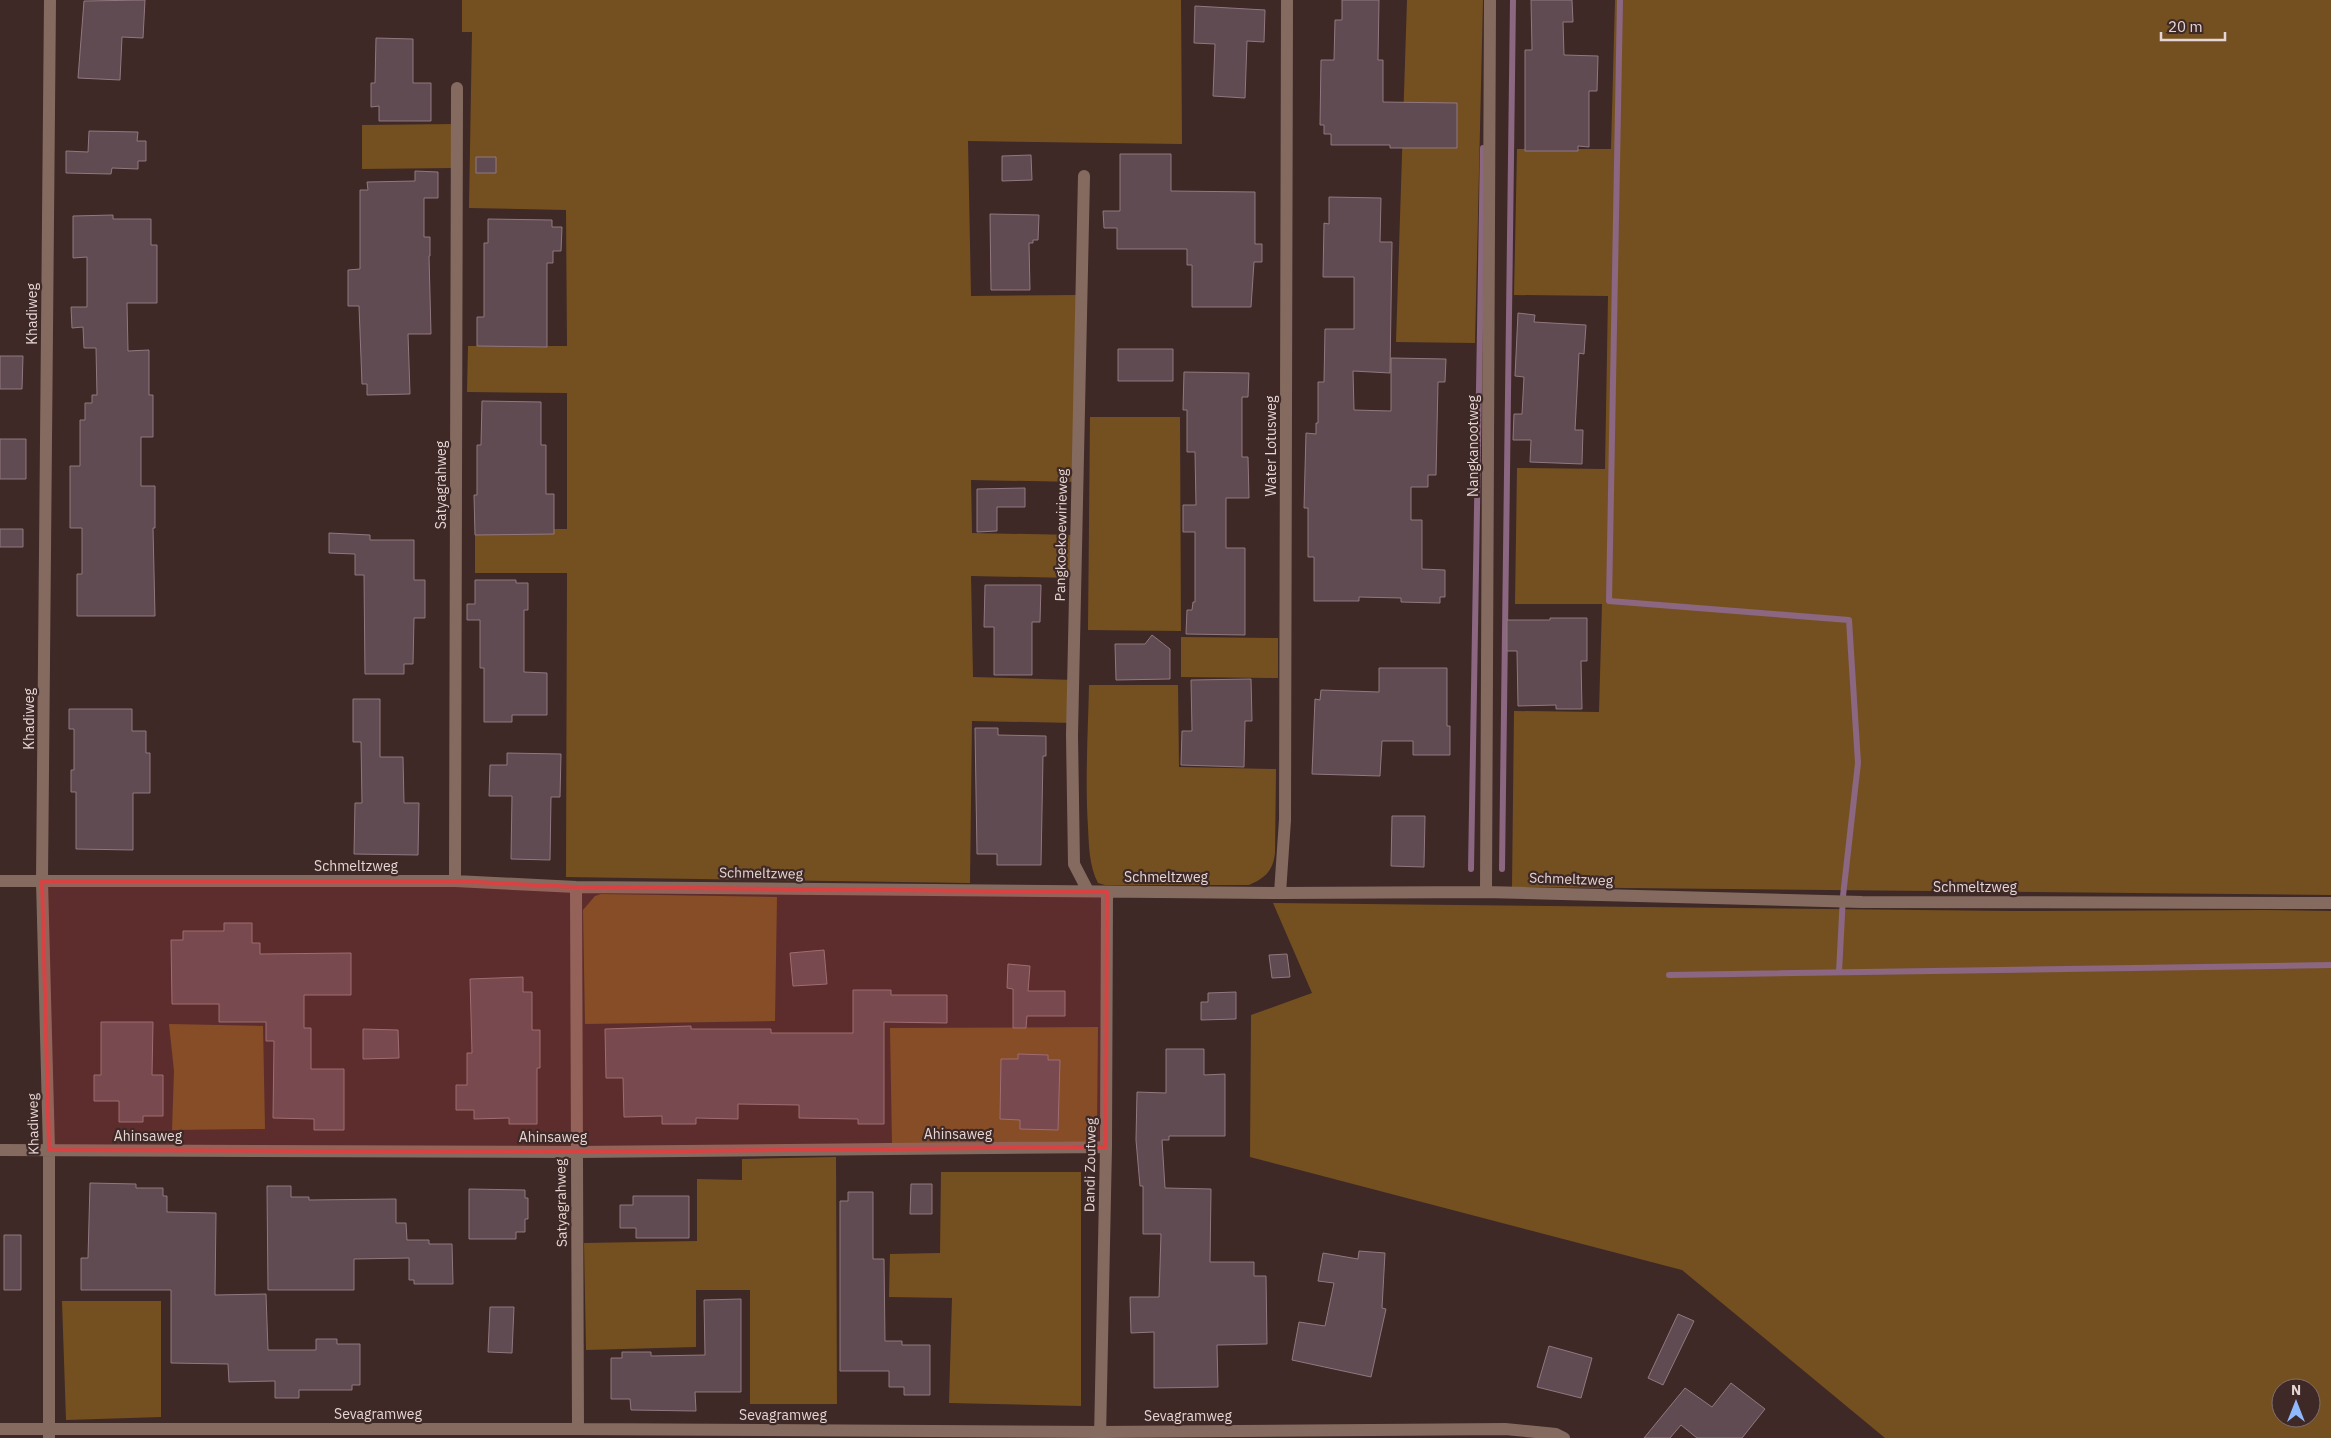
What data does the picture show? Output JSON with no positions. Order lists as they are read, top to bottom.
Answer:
{
  "streets": {
    "street": [
      "Khadiweg",
      "Water Lotusweg",
      "Nangkanootweg",
      "Satyagrahweg",
      "Pangkoekoewirieweg",
      "Schmeltzweg",
      "Ahinsaweg",
      "Dandi Zoutweg",
      "Sevagramweg"
    ]
  },
  "crossings": [
    ["Khadiweg", "Schmeltzweg"],
    ["Khadiweg", "Ahinsaweg"],
    ["Khadiweg", "Sevagramweg"],
    ["Water Lotusweg", "Schmeltzweg"],
    ["Nangkanootweg", "Schmeltzweg"],
    ["Satyagrahweg", "Schmeltzweg"],
    ["Satyagrahweg", "Ahinsaweg"],
    ["Satyagrahweg", "Sevagramweg"],
    ["Pangkoekoewirieweg", "Schmeltzweg"],
    ["Schmeltzweg", "Dandi Zoutweg"],
    ["Ahinsaweg", "Dandi Zoutweg"],
    ["Dandi Zoutweg", "Sevagramweg"]
  ],
  "scale_bar": "20 m",
  "north": "top"
}
